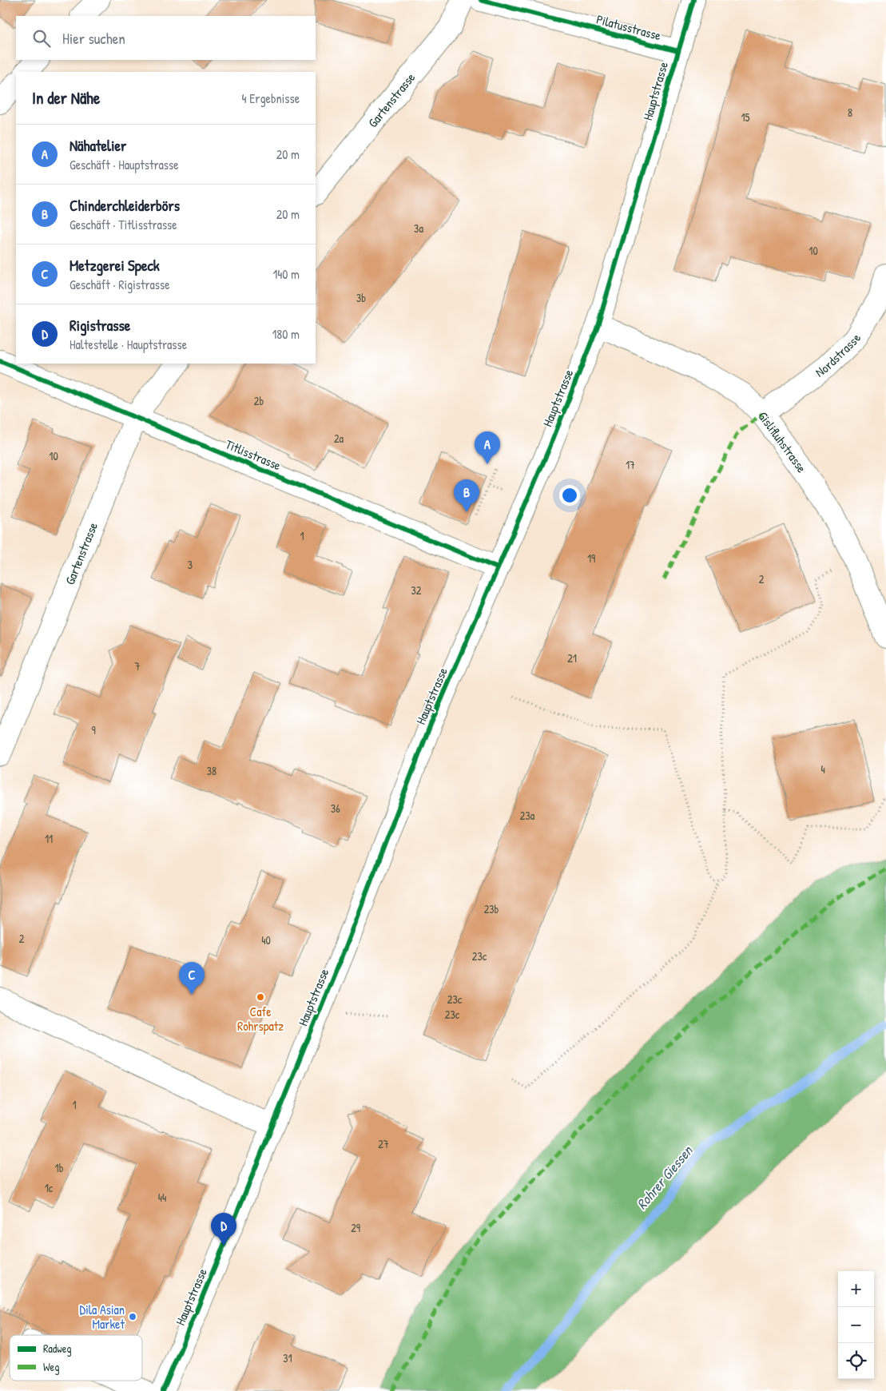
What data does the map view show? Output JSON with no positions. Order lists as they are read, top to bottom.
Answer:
{
  "streets": {
    "street": [
      "Pilatusstrasse",
      "Hauptstrasse",
      "Gartenstrasse",
      "Nordstrasse",
      "Gislifluhstrasse",
      "Titlisstrasse"
    ]
  },
  "crossings": [
    ["Pilatusstrasse", "Hauptstrasse"],
    ["Hauptstrasse", "Gislifluhstrasse"],
    ["Hauptstrasse", "Titlisstrasse"],
    ["Gartenstrasse", "Titlisstrasse"],
    ["Nordstrasse", "Gislifluhstrasse"]
  ],
  "water": ["Rohrer Giessen"],
  "places": ["Cafe Rohrspatz", "Dila Asian Market"],
  "house_numbers": [
    "8",
    "15",
    "3a",
    "10",
    "3b",
    "2b",
    "2a",
    "10",
    "17",
    "1",
    "19",
    "3",
    "2",
    "32",
    "21",
    "7",
    "9",
    "4",
    "38",
    "36",
    "23a",
    "11",
    "23b",
    "2",
    "40",
    "23c",
    "23c",
    "23c",
    "1",
    "27",
    "1b",
    "1c",
    "44",
    "29",
    "31"
  ],
  "legend": ["Radweg", "Weg"],
  "page": {
    "search": "Hier suchen",
    "heading": ["In der Nähe", "4 Ergebnisse"],
    "list": [
      {
        "mark": "A",
        "name": "Nähatelier",
        "note": "Geschäft · Hauptstrasse",
        "value": "20 m"
      },
      {
        "mark": "B",
        "name": "Chinderchleiderbörs",
        "note": "Geschäft · Titlisstrasse",
        "value": "20 m"
      },
      {
        "mark": "C",
        "name": "Metzgerei Speck",
        "note": "Geschäft · Rigistrasse",
        "value": "140 m"
      },
      {
        "mark": "D",
        "name": "Rigistrasse",
        "note": "Haltestelle · Hauptstrasse",
        "value": "180 m"
      }
    ],
    "pins": [
      "A",
      "B",
      "C",
      "D"
    ],
    "map_buttons": ["+", "−"]
  }
}
